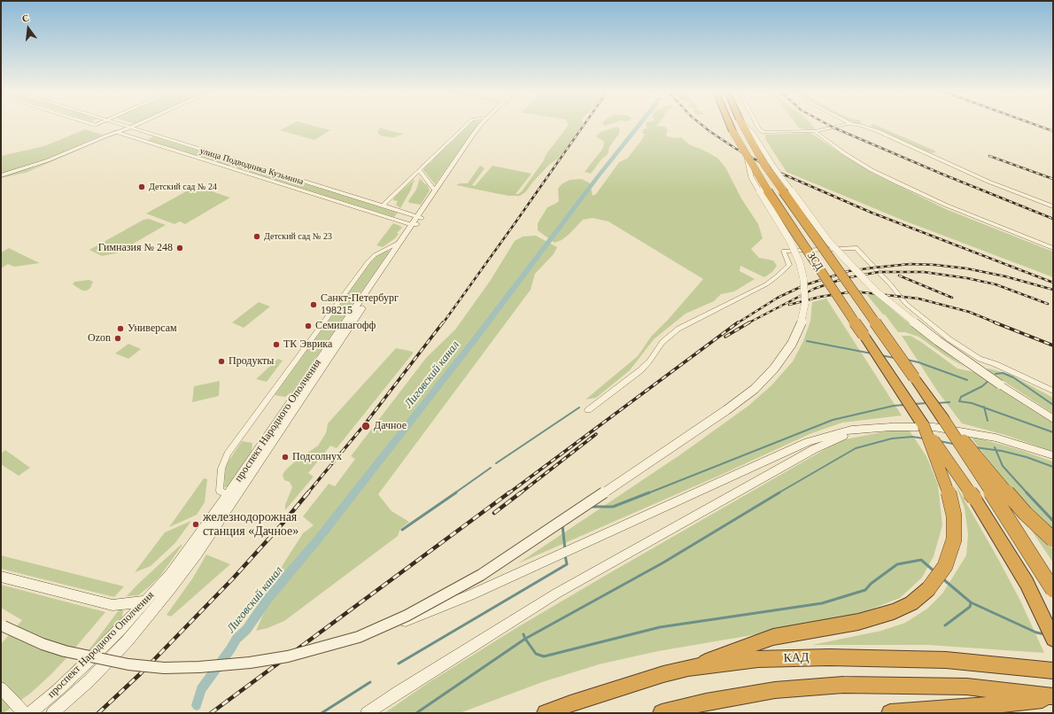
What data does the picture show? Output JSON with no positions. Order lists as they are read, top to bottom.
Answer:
{
  "streets": {
    "highway": ["ЗСД", "КАД"],
    "main road": ["улица Подводника Кузьмина", "проспект Народного Ополчения"]
  },
  "crossings": [
    ["улица Подводника Кузьмина", "проспект Народного Ополчения"]
  ],
  "water": ["Лиговский канал"],
  "places": [
    "Детский сад № 24",
    "Детский сад № 23",
    "Гимназия № 248",
    "Санкт-Петербург 198215",
    "Семишагофф",
    "Универсам",
    "Ozon",
    "ТК Эврика",
    "Продукты",
    "Дачное",
    "Подсолнух",
    "железнодорожная станция «Дачное»"
  ],
  "north": "top"
}
